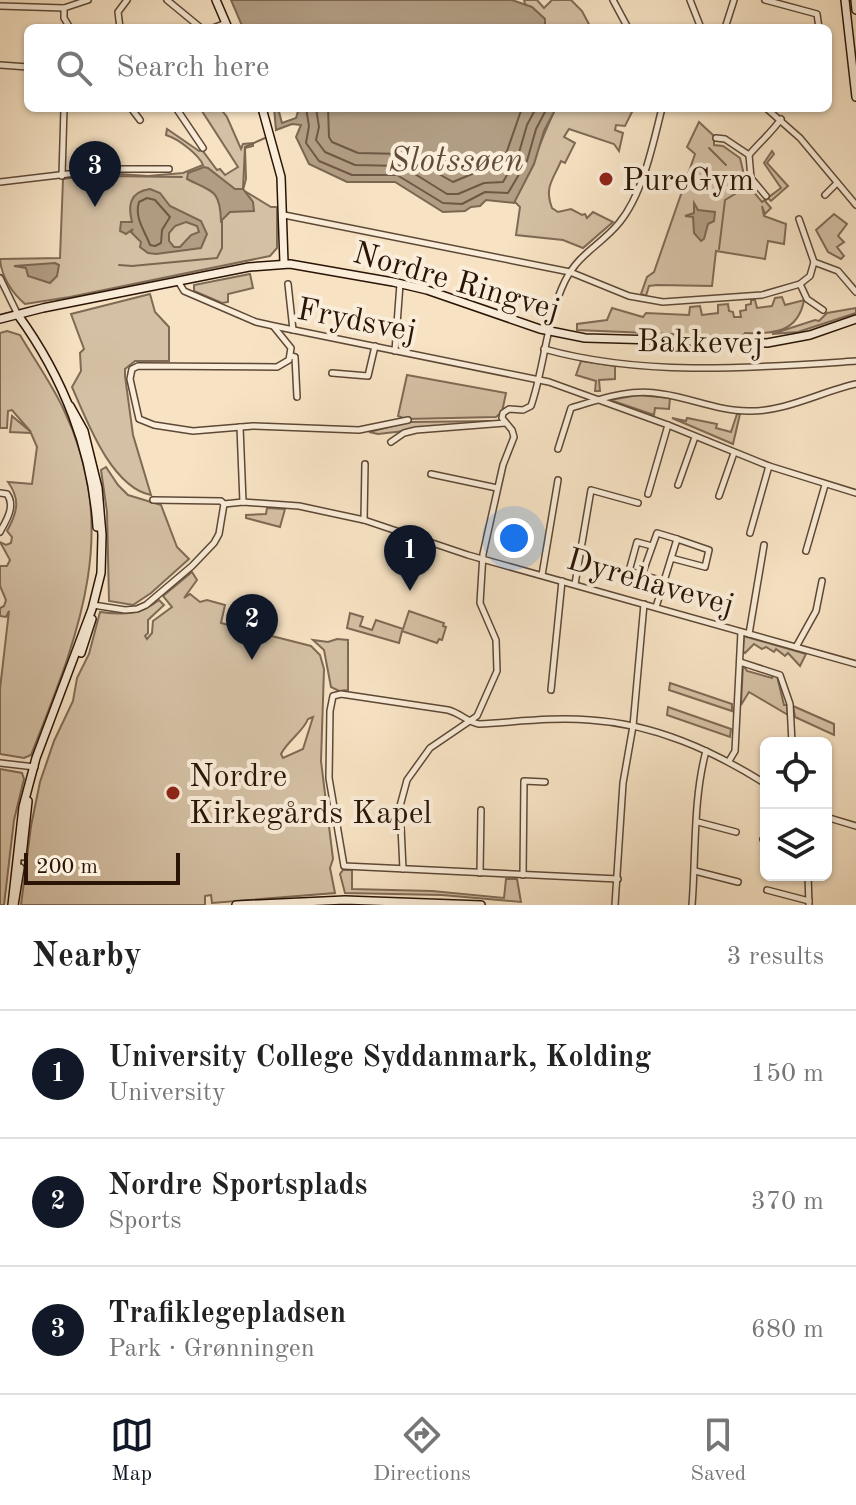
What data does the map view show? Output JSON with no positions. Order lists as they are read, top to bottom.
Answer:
{
  "streets": {
    "main road": ["Nordre Ringvej"],
    "street": ["Frydsvej", "Bakkevej", "Dyrehavevej"]
  },
  "crossings": [
    ["Nordre Ringvej", "Frydsvej"]
  ],
  "water": ["Slotssøen"],
  "places": ["PureGym", "Nordre Kirkegårds Kapel"],
  "scale_bar": "200 m",
  "page": {
    "search": "Search here",
    "pins": ["3", "1", "2"],
    "scale": "200 m",
    "heading": ["Nearby", "3 results"],
    "list": [
      {
        "mark": "1",
        "name": "University College Syddanmark, Kolding",
        "note": "University",
        "value": "150 m"
      },
      {
        "mark": "2",
        "name": "Nordre Sportsplads",
        "note": "Sports",
        "value": "370 m"
      },
      {
        "mark": "3",
        "name": "Trafiklegepladsen",
        "note": "Park · Grønningen",
        "value": "680 m"
      }
    ],
    "nav": ["Map", "Directions", "Saved"]
  }
}
